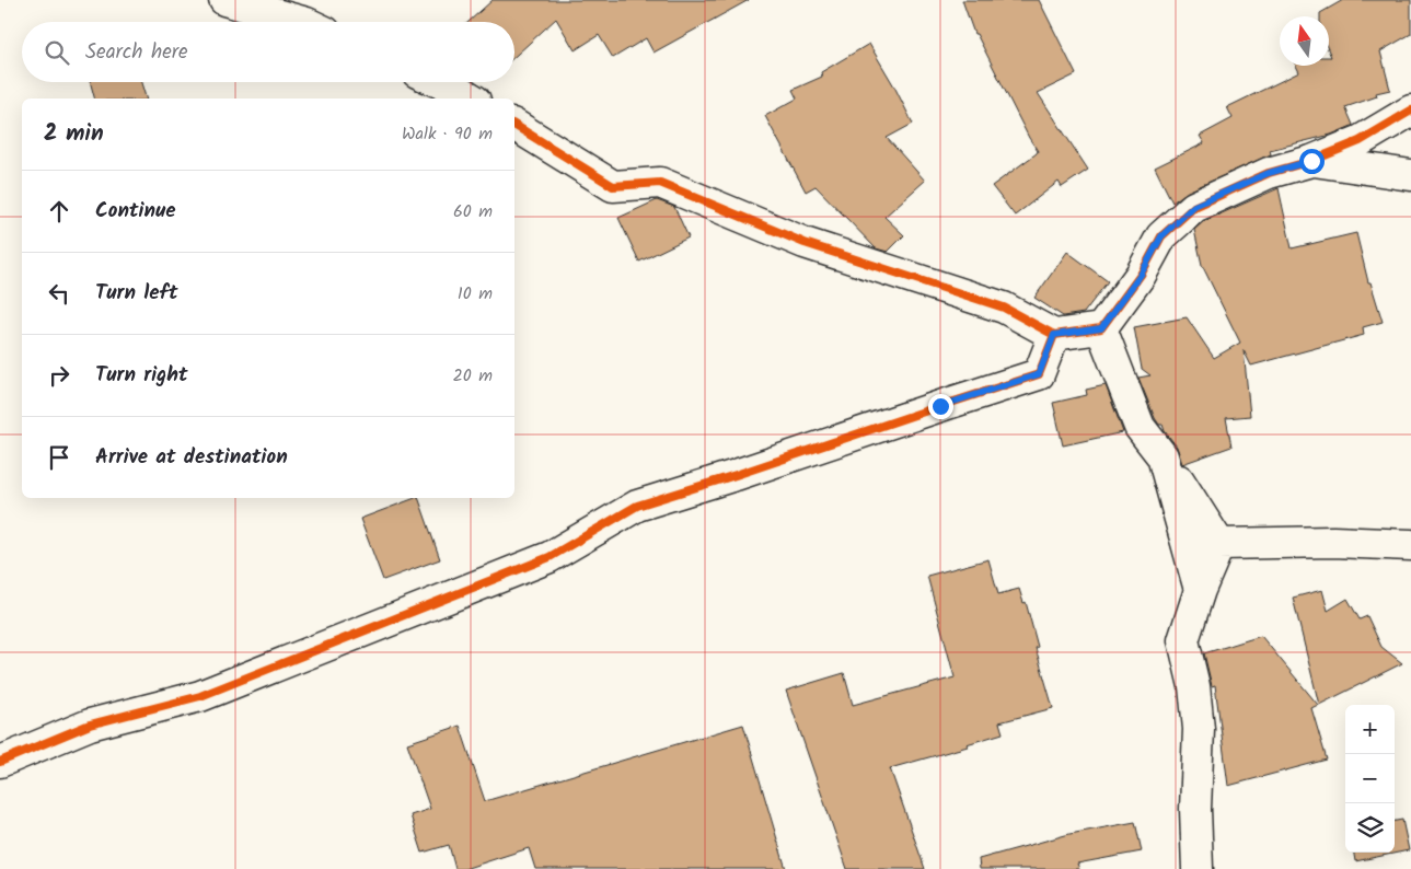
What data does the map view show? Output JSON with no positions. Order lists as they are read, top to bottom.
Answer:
{
  "north": "top",
  "page": {
    "search": "Search here",
    "heading": ["2 min", "Walk · 90 m"],
    "list": [
      ["Continue", "60 m"],
      ["Turn left", "10 m"],
      ["Turn right", "20 m"],
      "Arrive at destination"
    ],
    "map_buttons": ["+", "−"]
  }
}
